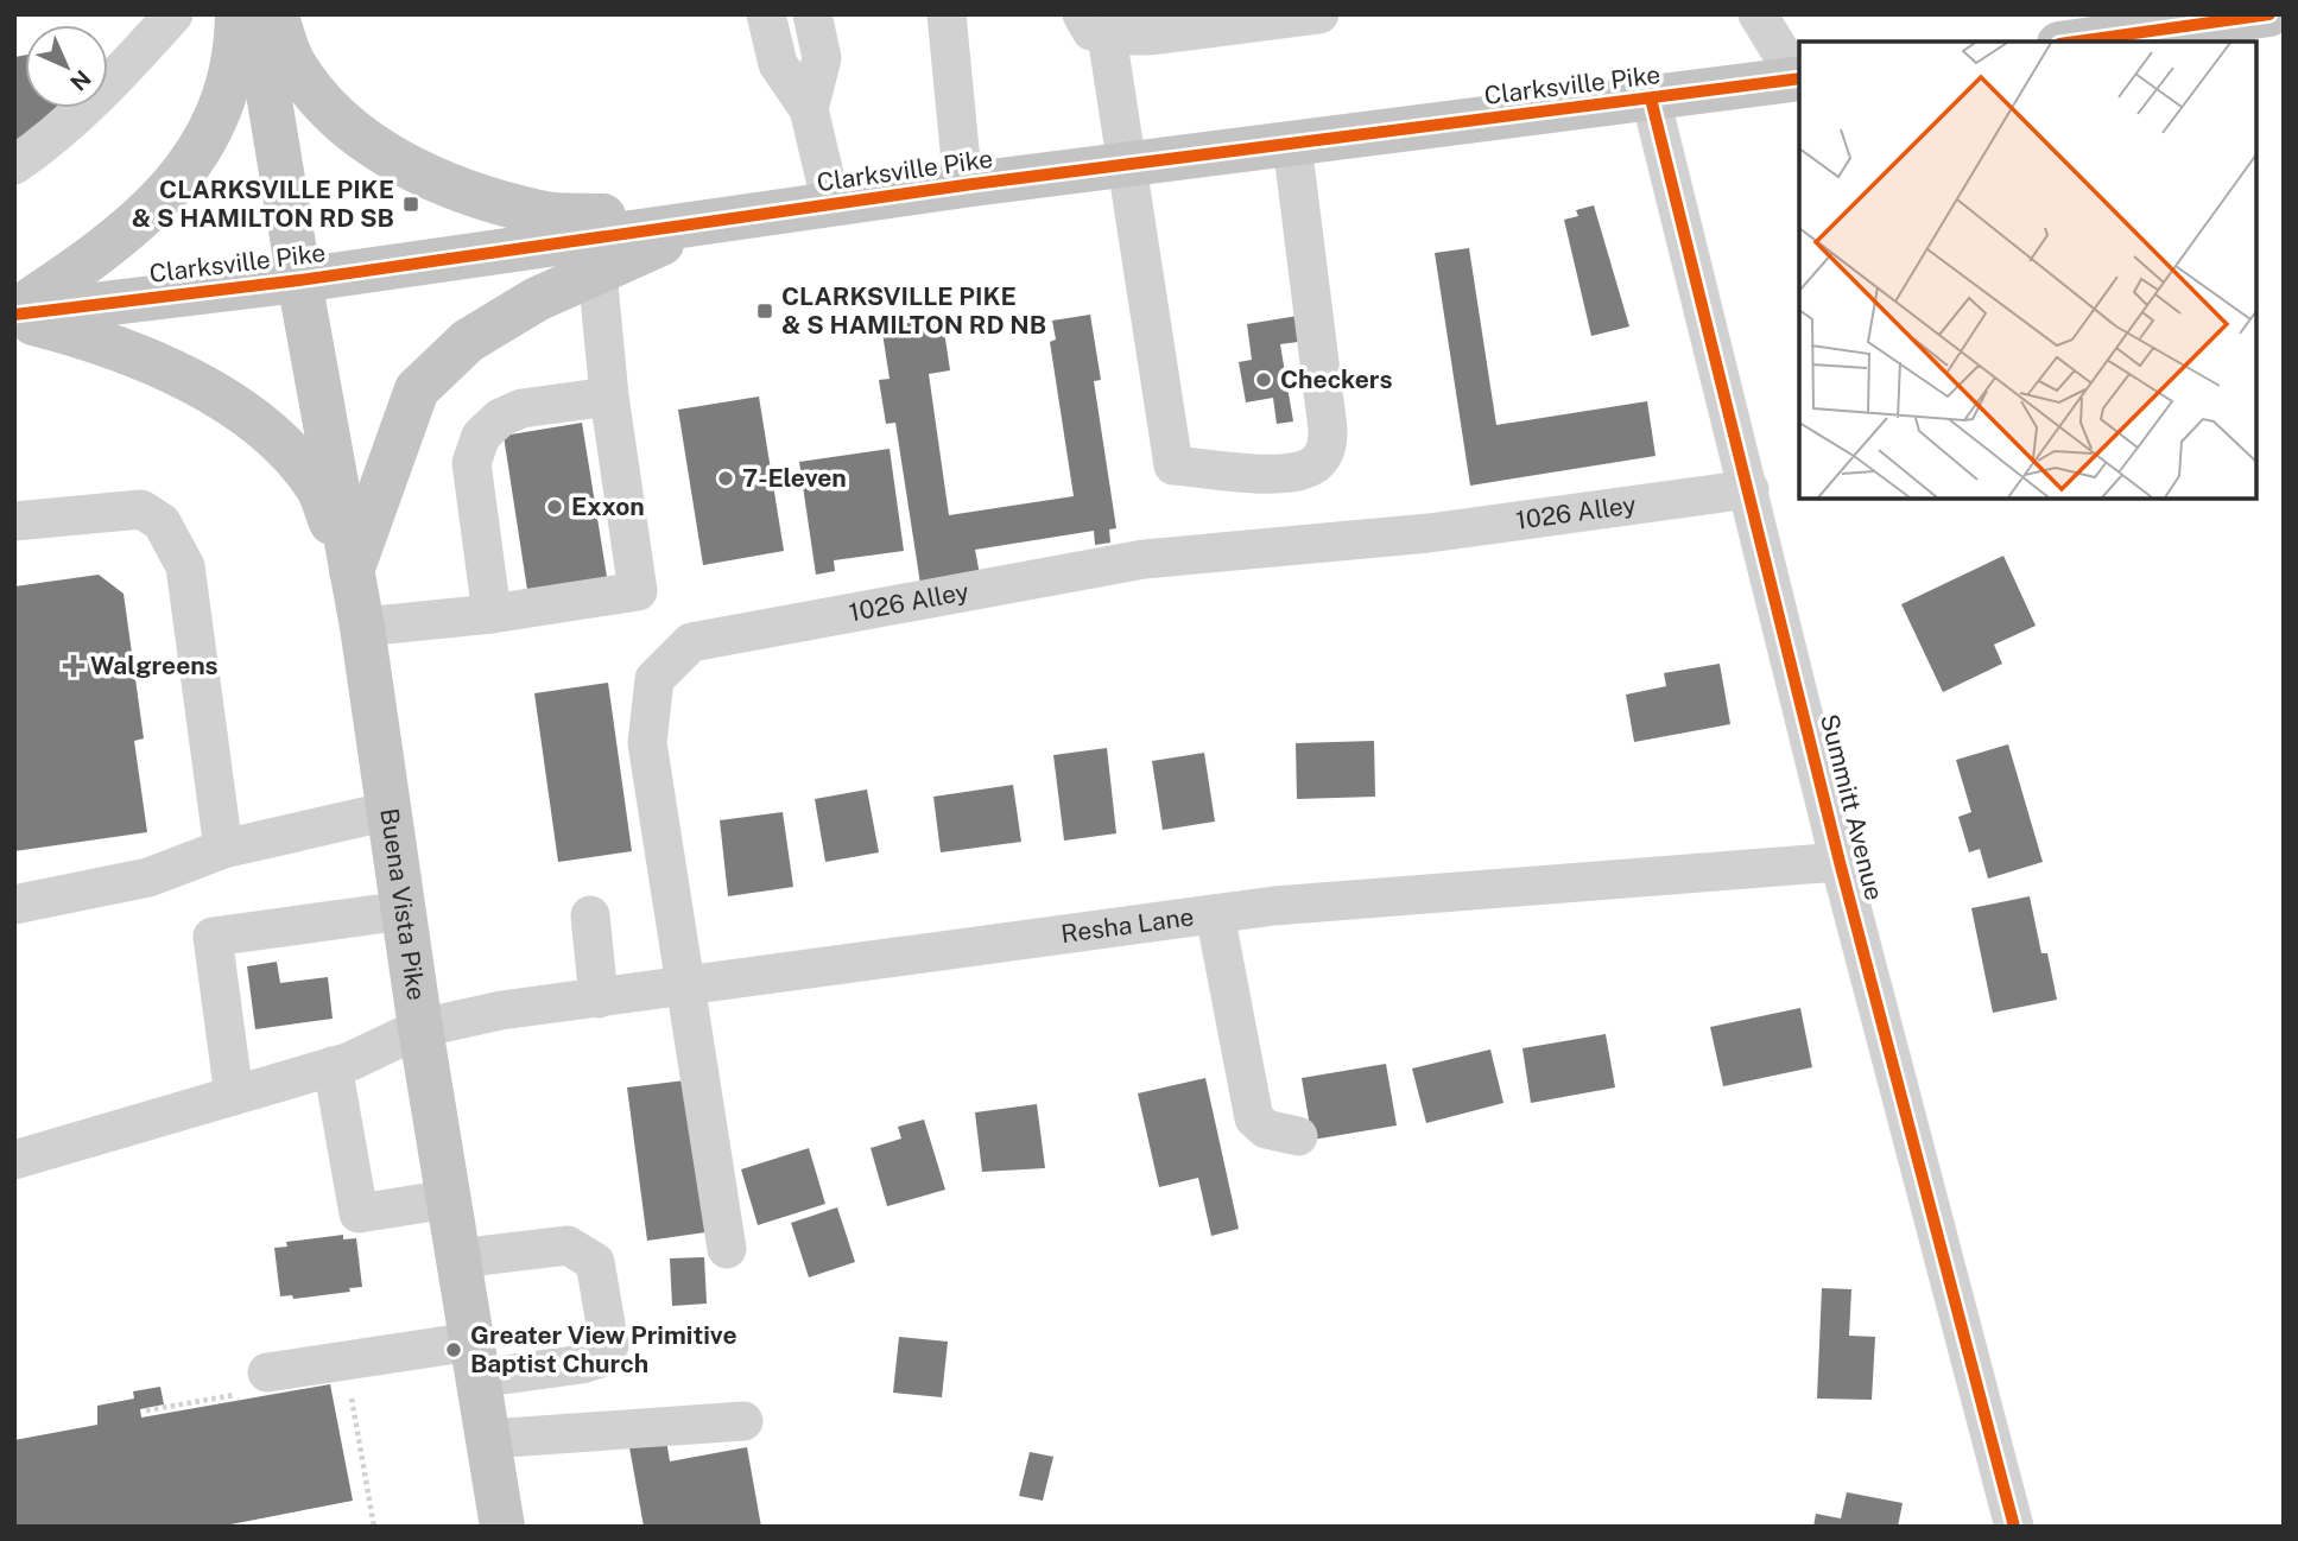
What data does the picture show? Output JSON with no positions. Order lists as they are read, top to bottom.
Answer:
{
  "streets": {
    "main road": ["Clarksville Pike", "Buena Vista Pike"],
    "street": ["1026 Alley", "Summitt Avenue", "Resha Lane"]
  },
  "crossings": [
    ["Clarksville Pike", "Summitt Avenue"],
    ["Clarksville Pike", "Buena Vista Pike"],
    ["1026 Alley", "Summitt Avenue"],
    ["1026 Alley", "Resha Lane"],
    ["Summitt Avenue", "Resha Lane"],
    ["Buena Vista Pike", "Resha Lane"]
  ],
  "places": {
    "transit": ["CLARKSVILLE PIKE & S HAMILTON RD SB", "CLARKSVILLE PIKE & S HAMILTON RD NB"],
    "other": [
      "Checkers",
      "7-Eleven",
      "Exxon",
      "Greater View Primitive Baptist Church"
    ],
    "health": ["Walgreens"]
  },
  "north": "bottom right"
}
